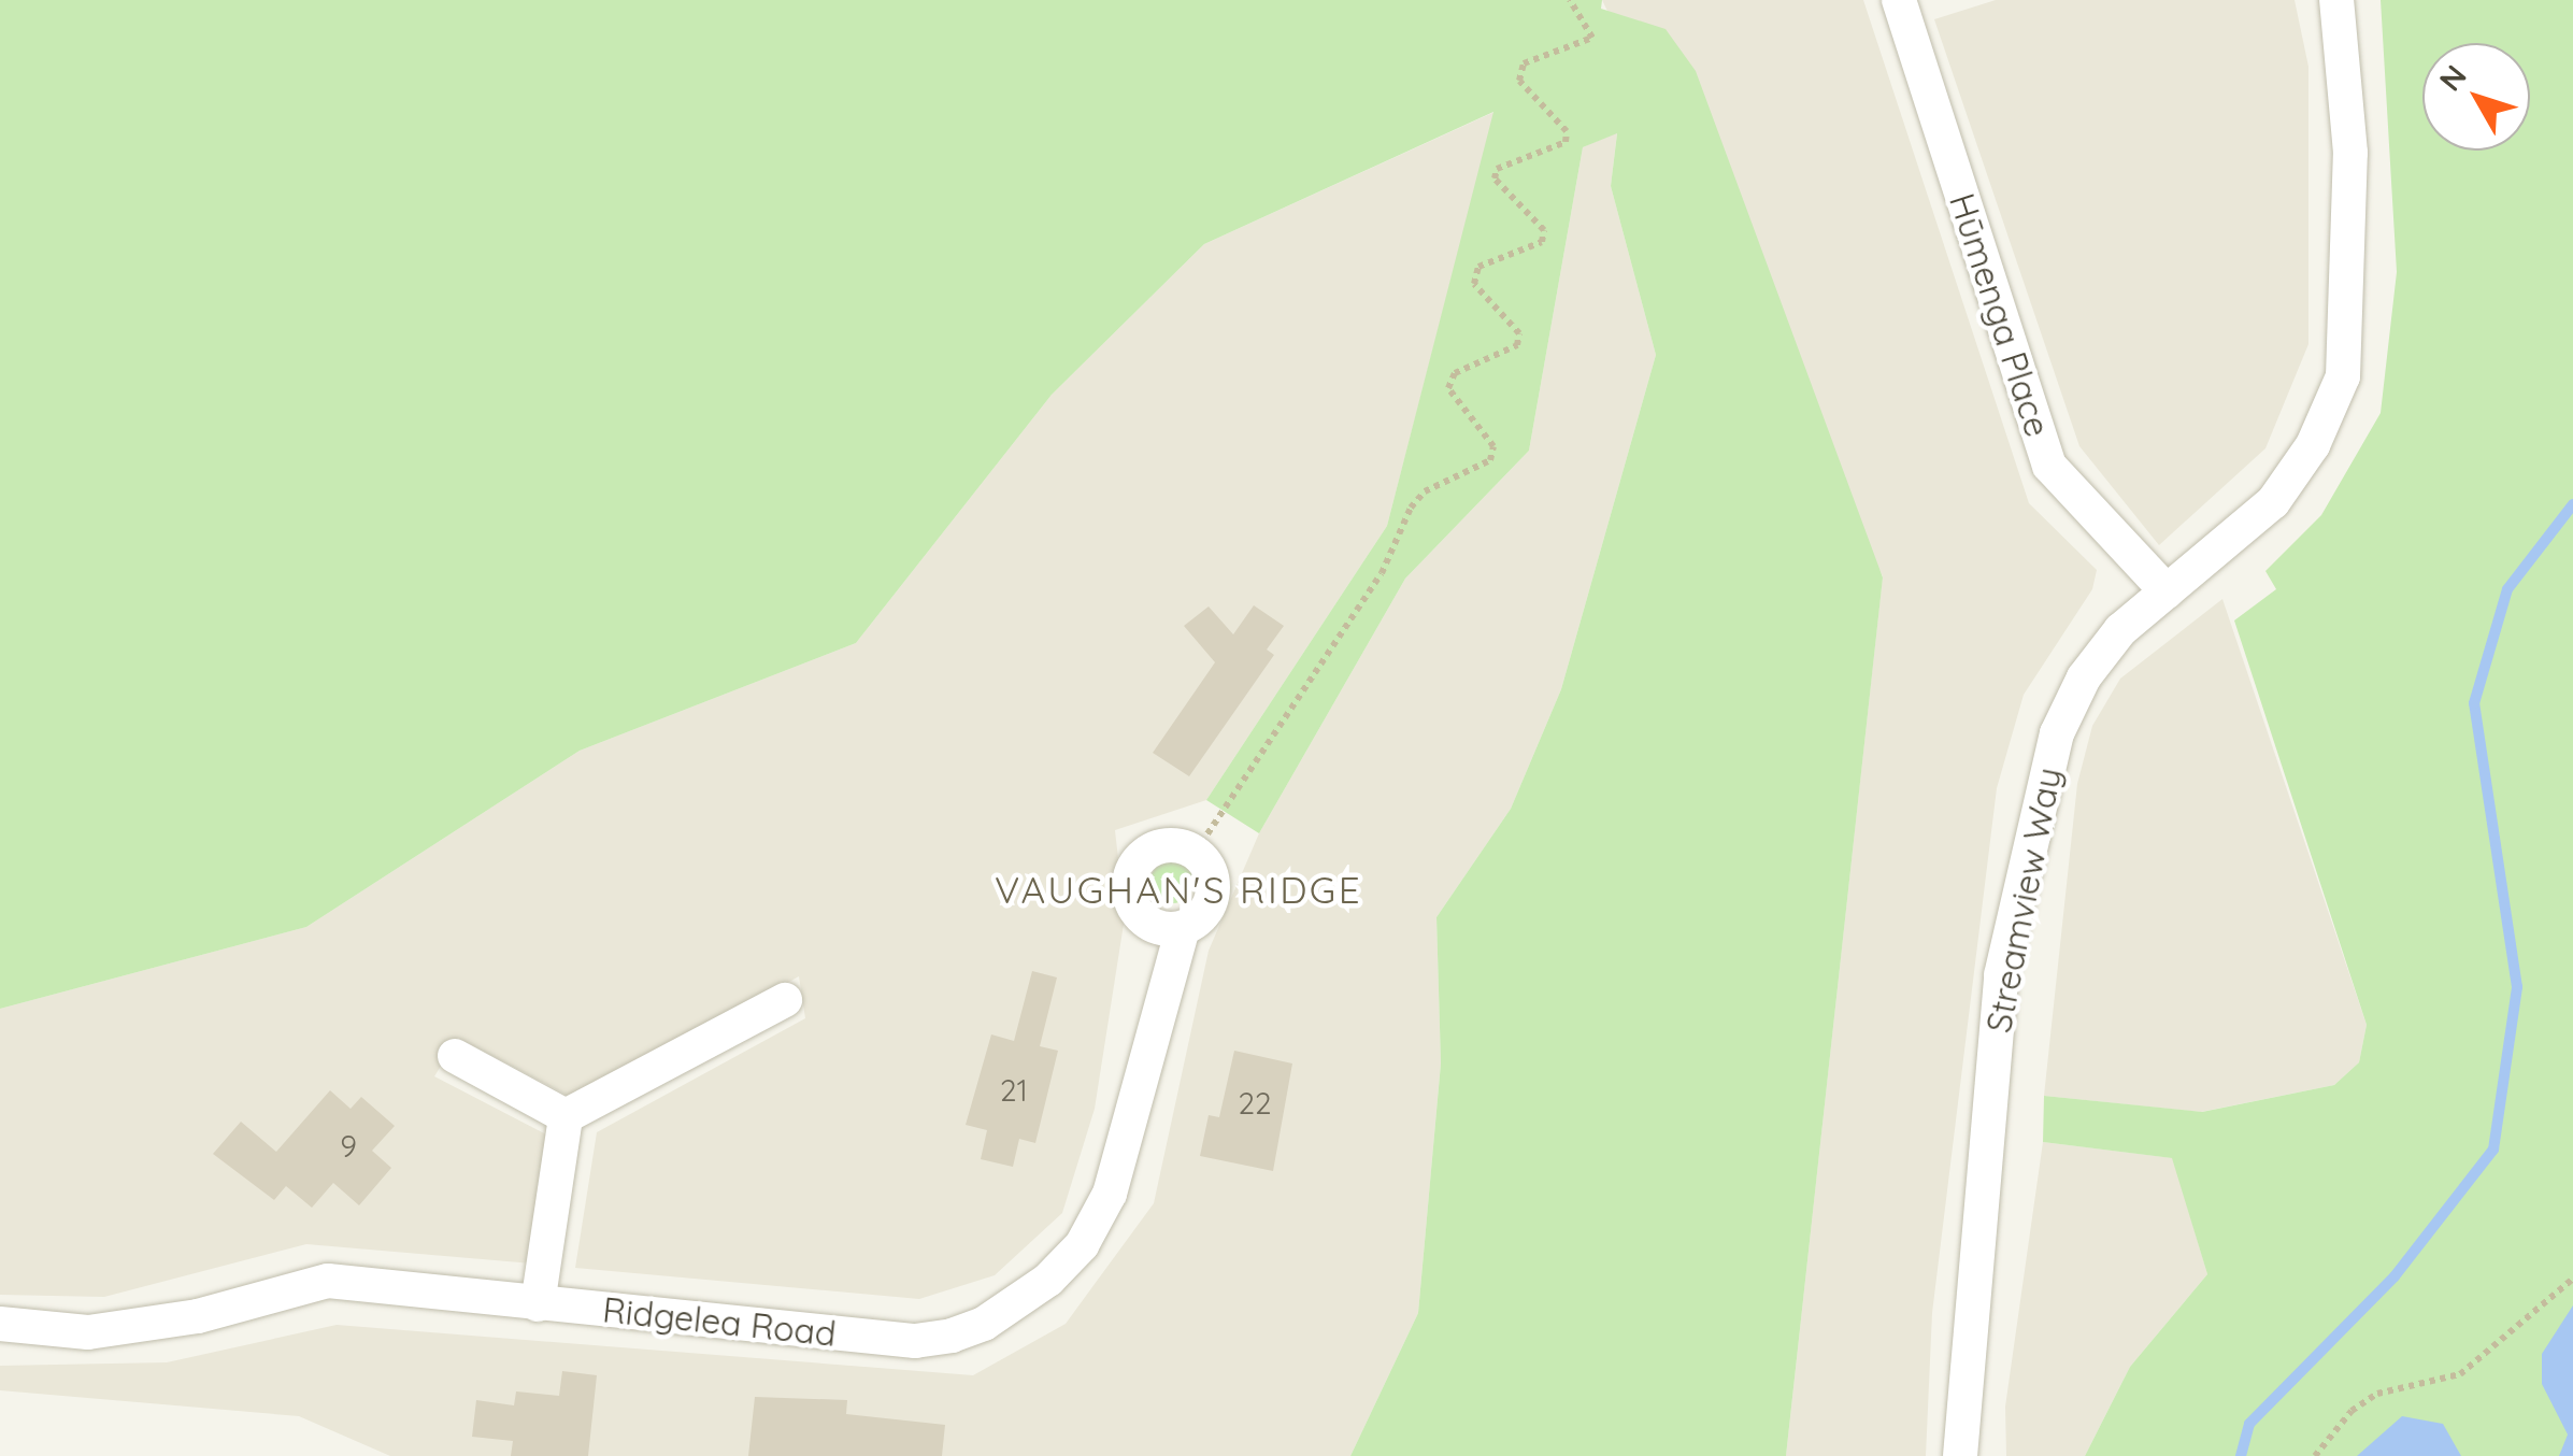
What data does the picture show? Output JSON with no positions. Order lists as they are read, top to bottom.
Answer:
{
  "streets": {
    "street": ["Hūmenga Place", "Streamview Way", "Ridgelea Road"]
  },
  "crossings": [
    ["Hūmenga Place", "Streamview Way"]
  ],
  "districts": ["VAUGHAN'S RIDGE"],
  "house_numbers": ["21", "22", "9"],
  "north": "top left"
}
